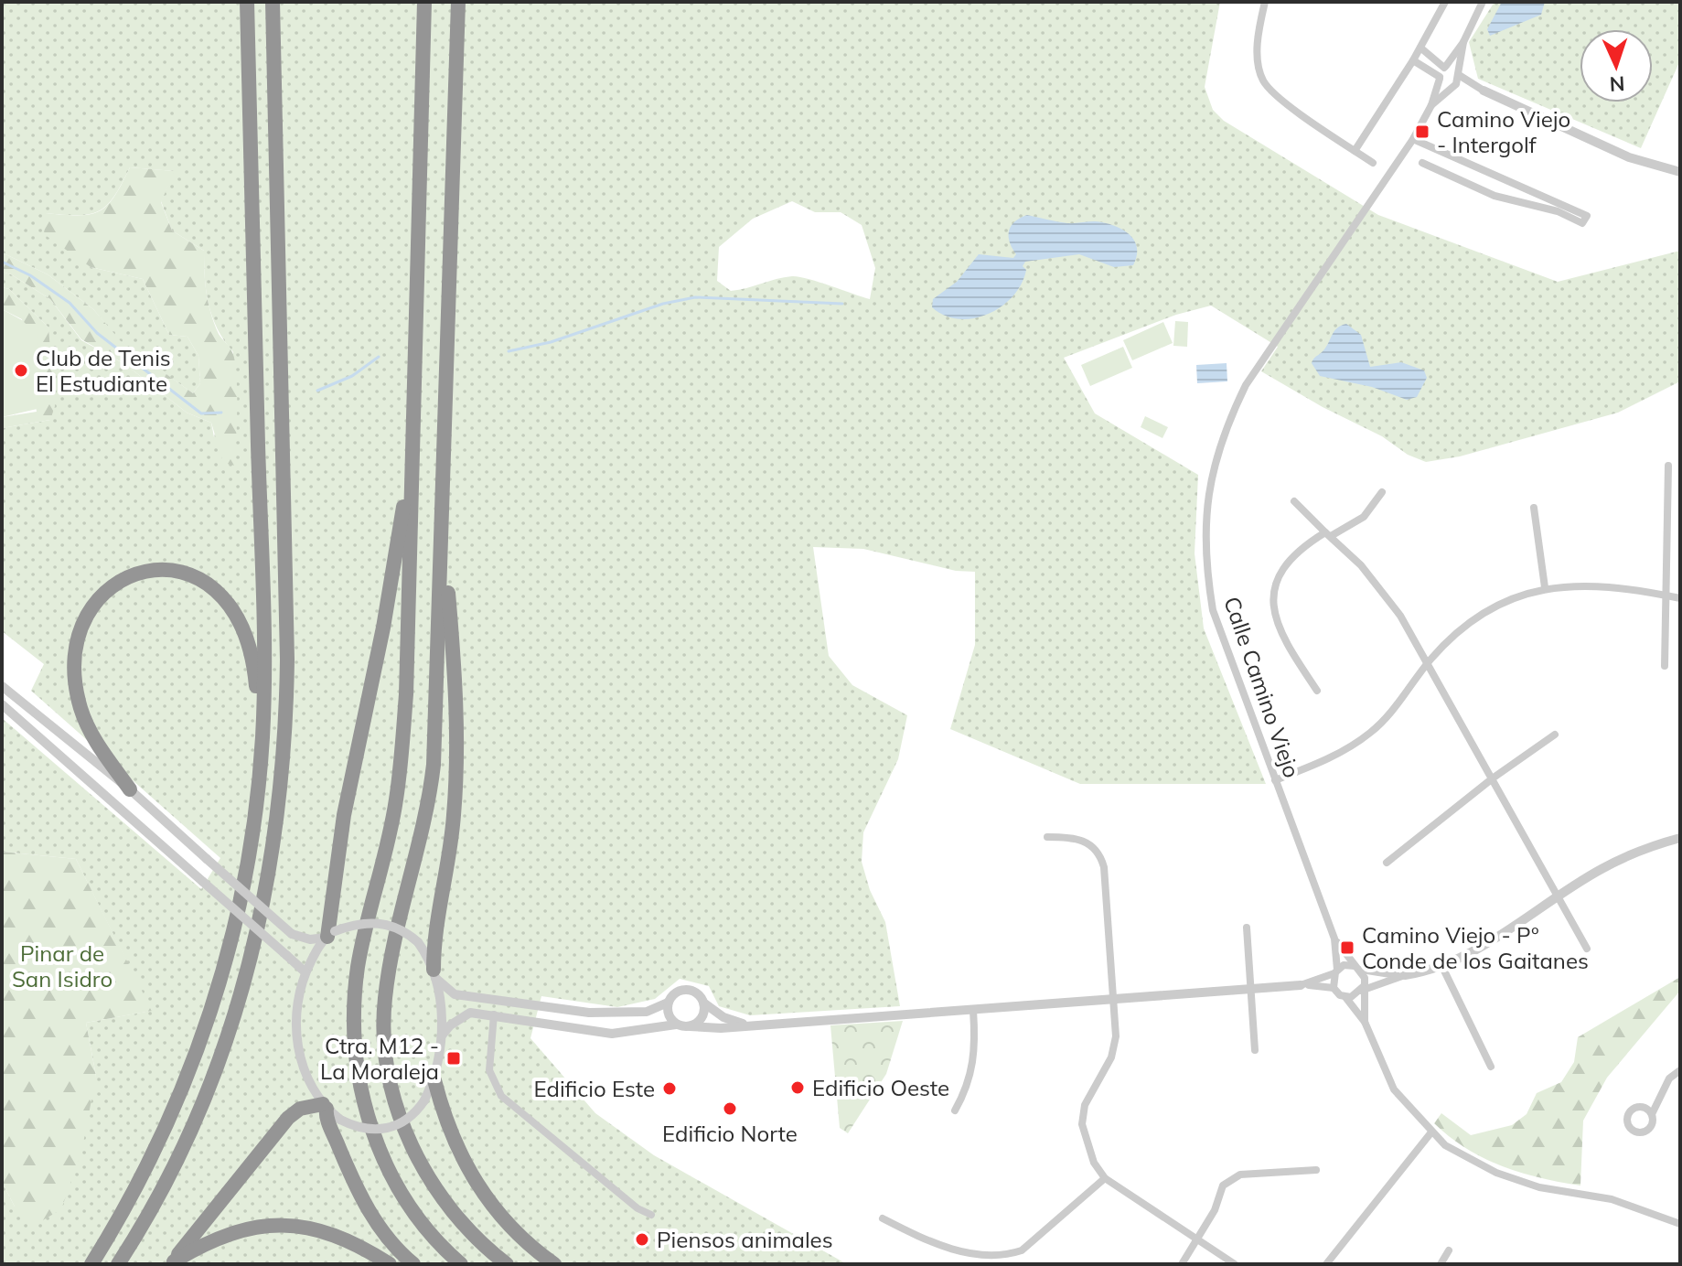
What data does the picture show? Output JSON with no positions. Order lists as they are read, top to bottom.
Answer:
{
  "streets": {
    "street": ["Calle Camino Viejo"]
  },
  "parks": ["Pinar de San Isidro"],
  "places": {
    "transit": ["Camino Viejo - Intergolf", "Camino Viejo - Pº Conde de los Gaitanes", "Ctra. M12 - La Moraleja"],
    "other": [
      "Club de Tenis El Estudiante",
      "Edificio Oeste",
      "Edificio Este",
      "Edificio Norte",
      "Piensos animales"
    ]
  },
  "north": "bottom"
}
